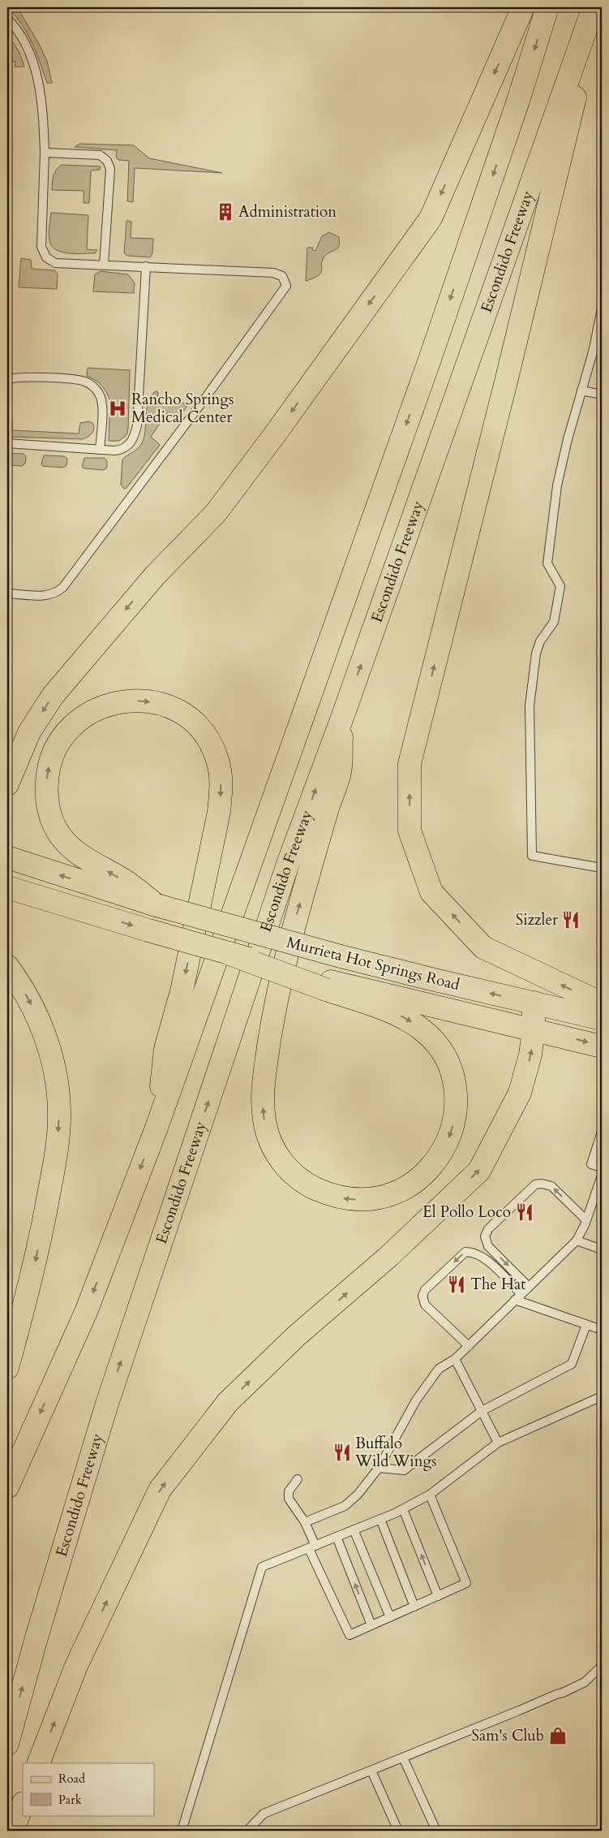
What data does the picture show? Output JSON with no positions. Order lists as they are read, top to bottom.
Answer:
{
  "streets": {
    "main road": ["Escondido Freeway", "Murrieta Hot Springs Road"]
  },
  "places": {
    "building": ["Administration"],
    "hospital": ["Rancho Springs Medical Center"],
    "restaurant": [
      "Sizzler",
      "El Pollo Loco",
      "The Hat",
      "Buffalo Wild Wings"
    ],
    "shop": ["Sam's Club"]
  },
  "legend": ["Road", "Park"]
}
